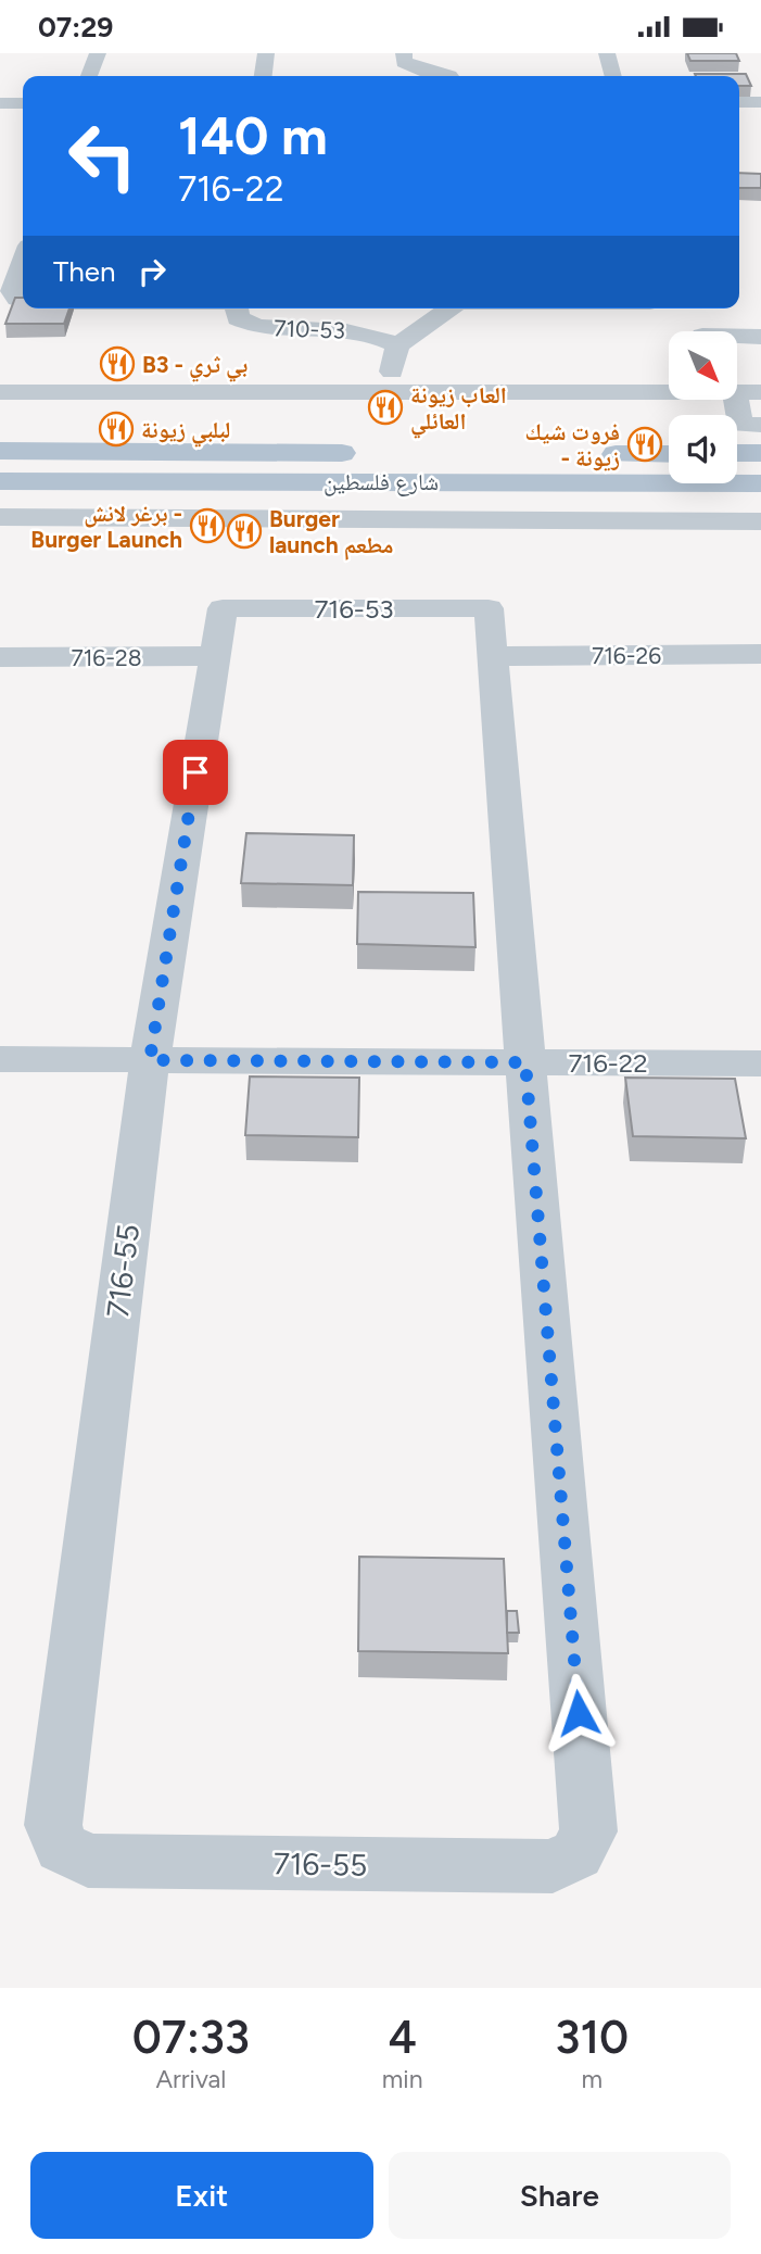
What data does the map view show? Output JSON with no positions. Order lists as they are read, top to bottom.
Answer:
{
  "streets": {
    "main road": ["شارع فلسطين"],
    "street": [
      "710-53",
      "716-53",
      "716-26",
      "716-28",
      "716-22",
      "716-55"
    ]
  },
  "crossings": [
    ["716-53", "716-26"],
    ["716-53", "716-28"],
    ["716-53", "716-22"],
    ["716-53", "716-55"],
    ["716-22", "716-55"]
  ],
  "places": {
    "restaurant": [
      "B3 - بي ثري",
      "العاب زيونة العائلي",
      "لبلبي زيونة",
      "فروت شيك - زيونة",
      "برغر لانش - Burger Launch",
      "Burger launch مطعم"
    ]
  },
  "north": "bottom right",
  "page": {
    "status": "07:29",
    "turn": ["140 m", "716-22"],
    "then": "Then",
    "eta": [
      "07:33",
      "Arrival",
      "4",
      "min",
      "310",
      "m"
    ],
    "buttons": ["Exit", "Share"]
  }
}
